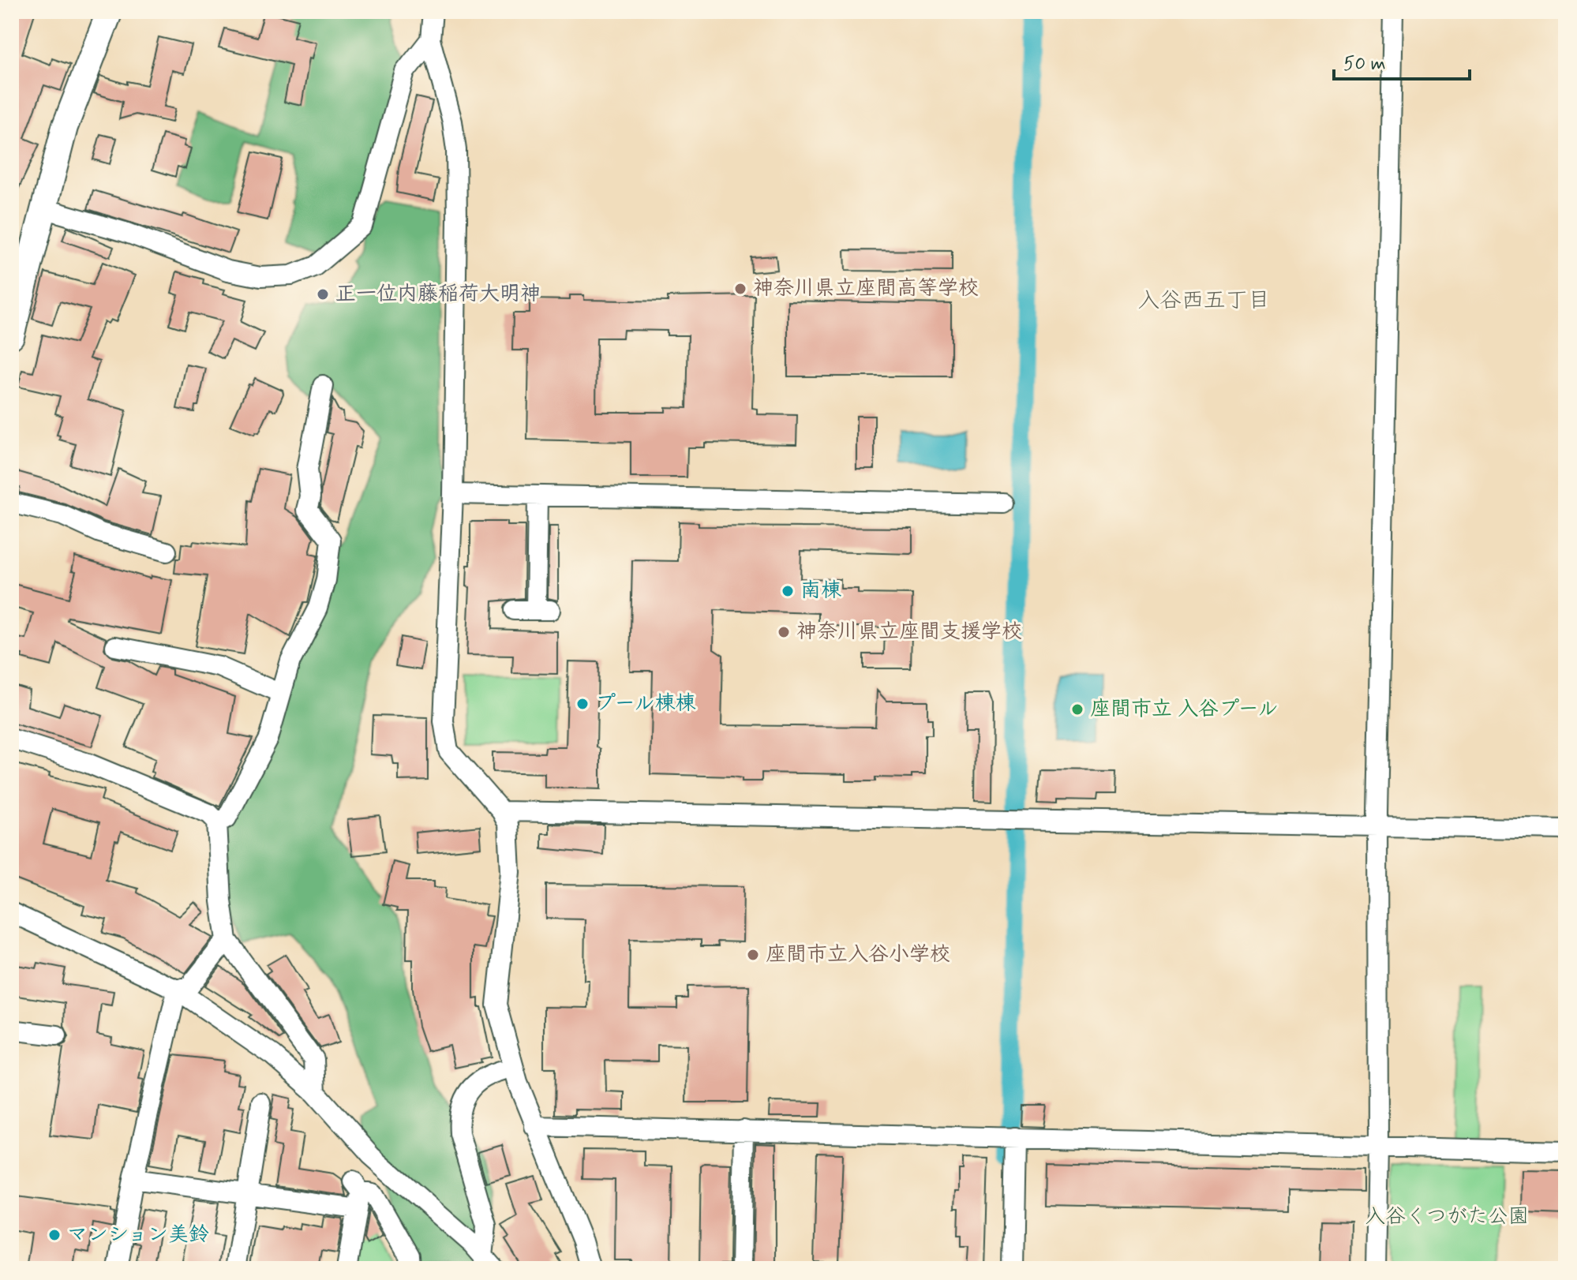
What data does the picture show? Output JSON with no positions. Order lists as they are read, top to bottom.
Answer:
{
  "districts": ["入谷西五丁目"],
  "parks": ["入谷くつがた公園"],
  "places": [
    "神奈川県立座間高等学校",
    "正一位内藤稲荷大明神",
    "南棟",
    "神奈川県立座間支援学校",
    "プール棟棟",
    "座間市立 入谷プール",
    "座間市立入谷小学校",
    "マンション美鈴"
  ],
  "scale_bar": "50 m"
}
